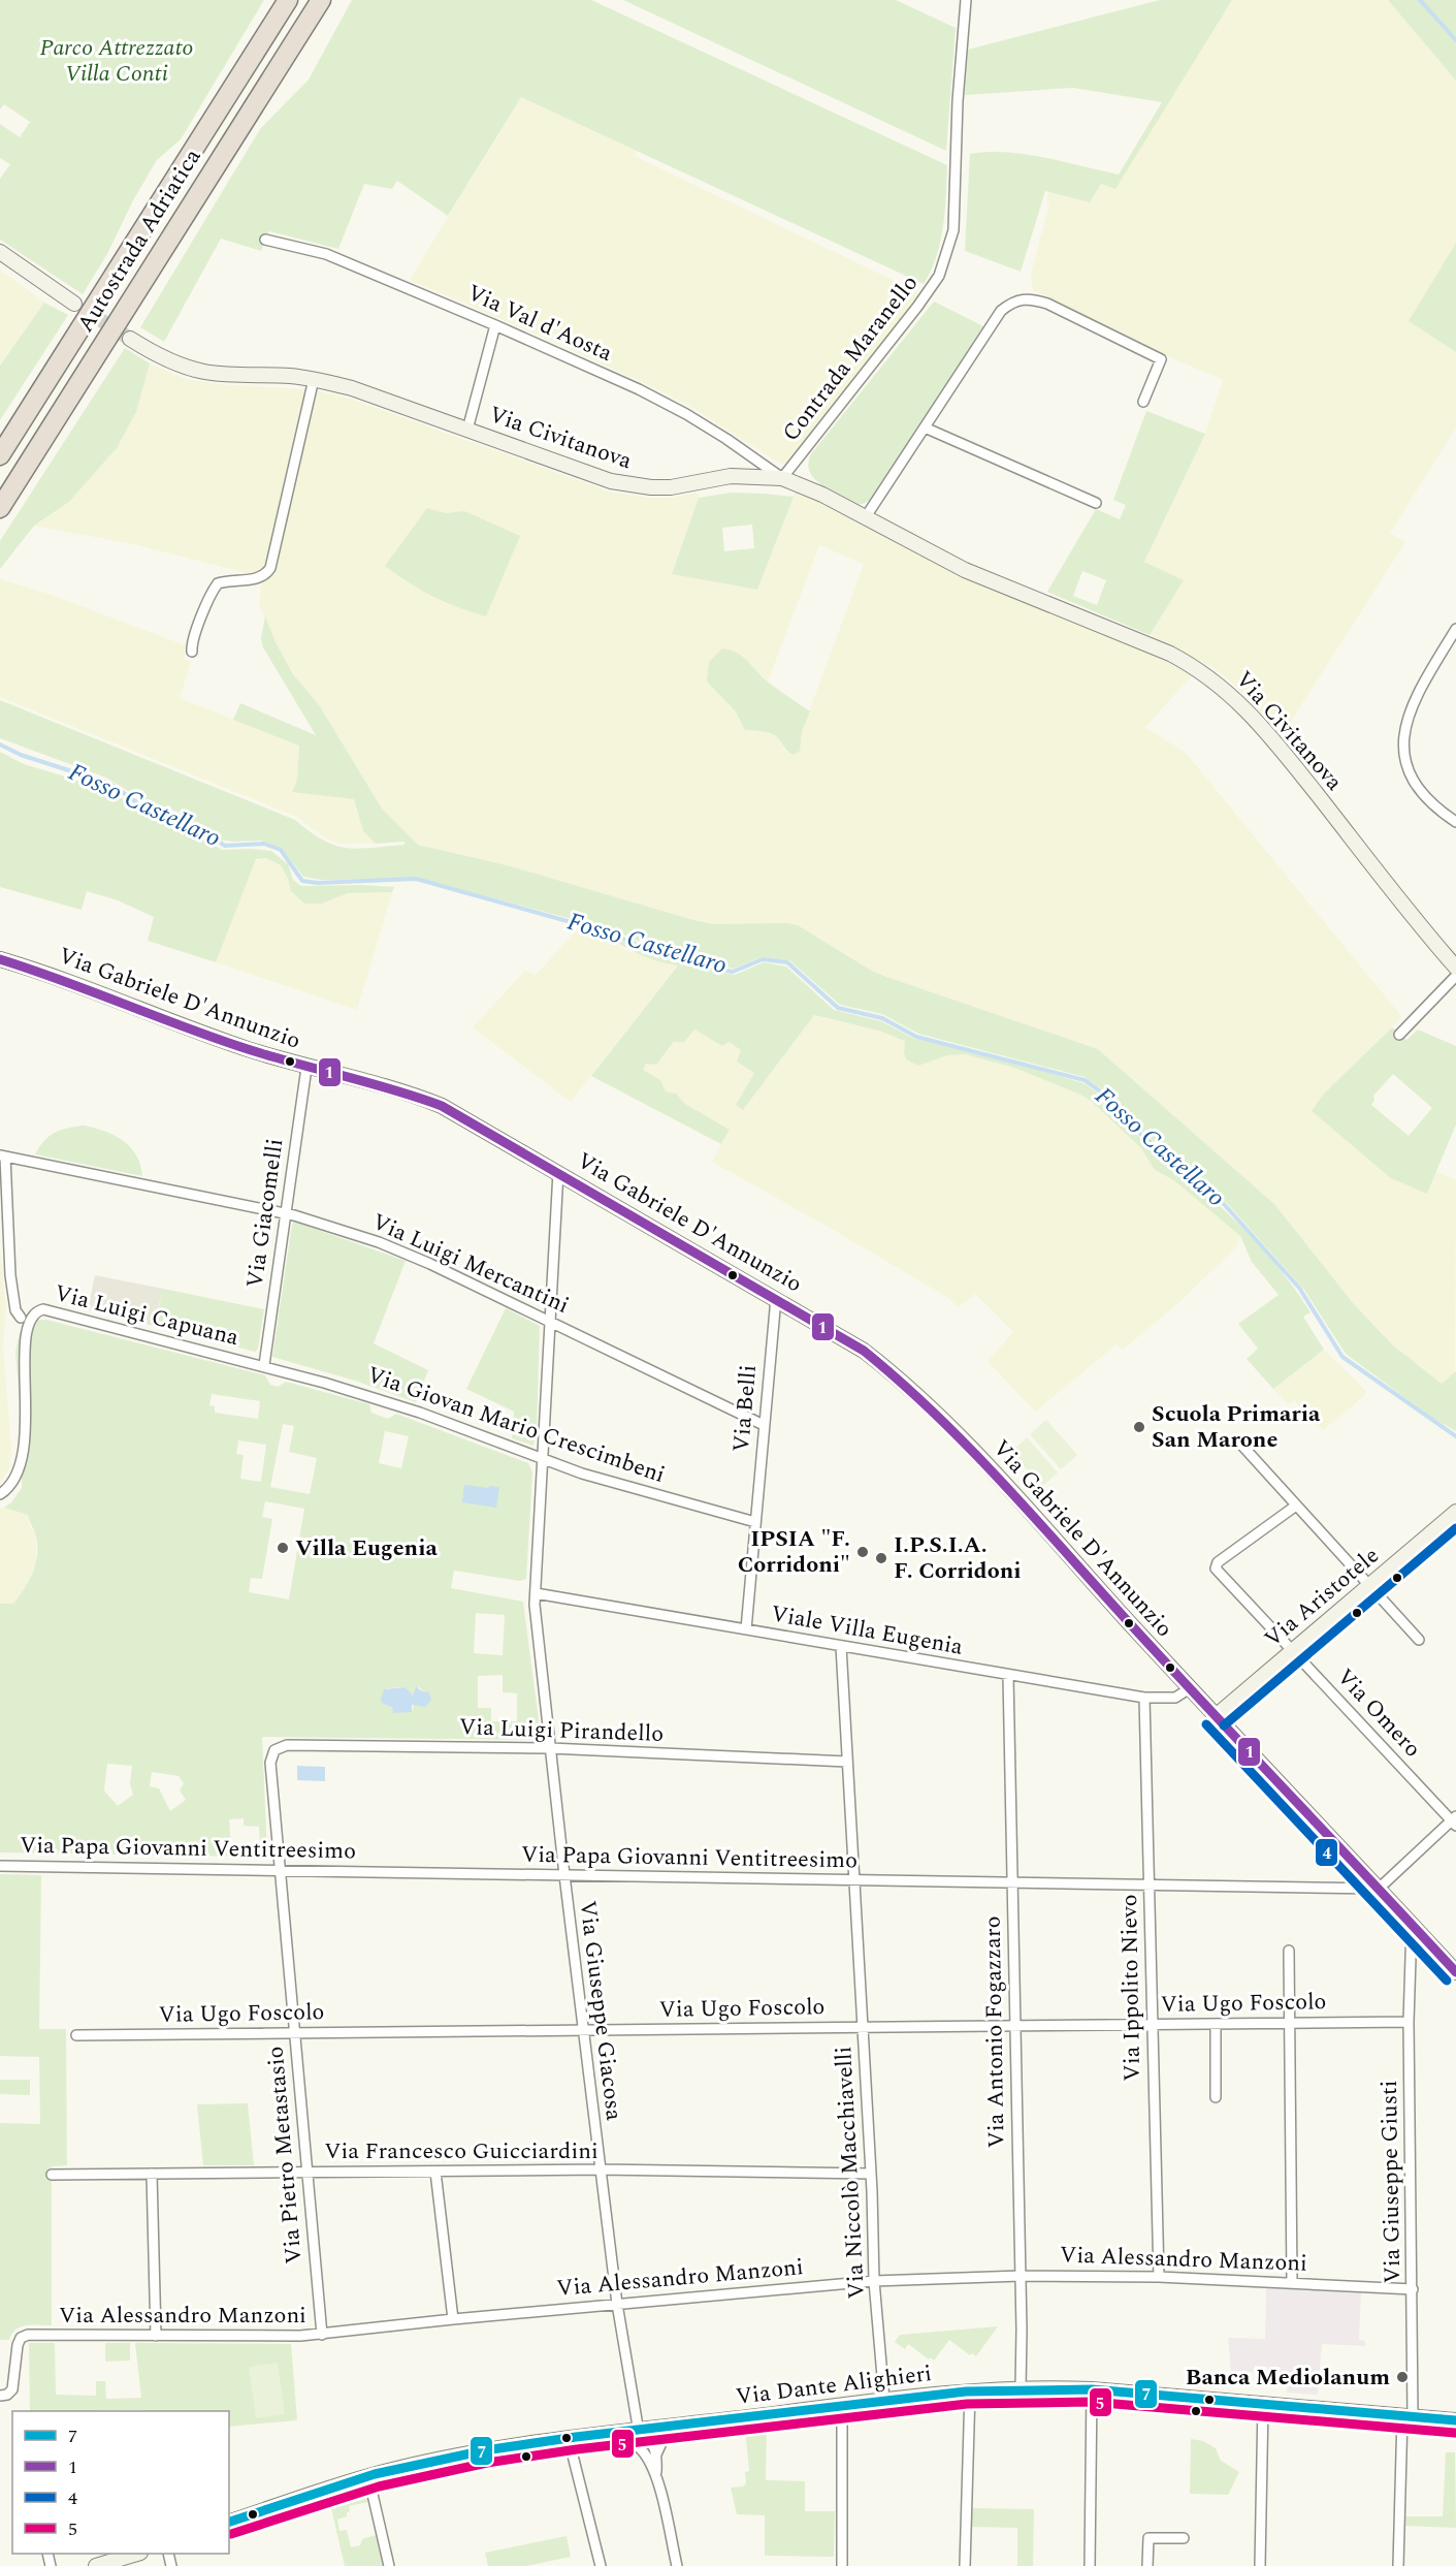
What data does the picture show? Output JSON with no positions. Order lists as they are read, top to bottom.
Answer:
{
  "streets": {
    "highway": ["Autostrada Adriatica"],
    "main road": [
      "Via Civitanova",
      "Via Gabriele D'Annunzio",
      "Via Aristotele",
      "Via Dante Alighieri"
    ],
    "street": [
      "Via Val d'Aosta",
      "Contrada Maranello",
      "Via Giacomelli",
      "Via Luigi Mercantini",
      "Via Luigi Capuana",
      "Via Belli",
      "Via Giovan Mario Crescimbeni",
      "Viale Villa Eugenia",
      "Via Omero",
      "Via Luigi Pirandello",
      "Via Papa Giovanni Ventitreesimo",
      "Via Ippolito Nievo",
      "Via Ugo Foscolo",
      "Via Giuseppe Giacosa",
      "Via Antonio Fogazzaro",
      "Via Francesco Guicciardini",
      "Via Pietro Metastasio",
      "Via Niccolò Macchiavelli",
      "Via Giuseppe Giusti",
      "Via Alessandro Manzoni"
    ]
  },
  "crossings": [
    ["Via Val d'Aosta", "Contrada Maranello"],
    ["Via Val d'Aosta", "Via Civitanova"],
    ["Contrada Maranello", "Via Civitanova"],
    ["Via Gabriele D'Annunzio", "Via Giacomelli"],
    ["Via Gabriele D'Annunzio", "Via Belli"],
    ["Via Gabriele D'Annunzio", "Via Aristotele"],
    ["Via Gabriele D'Annunzio", "Viale Villa Eugenia"],
    ["Via Gabriele D'Annunzio", "Via Papa Giovanni Ventitreesimo"],
    ["Via Gabriele D'Annunzio", "Via Giuseppe Giacosa"],
    ["Via Gabriele D'Annunzio", "Via Giuseppe Giusti"],
    ["Via Giacomelli", "Via Luigi Mercantini"],
    ["Via Giacomelli", "Via Luigi Capuana"],
    ["Via Giacomelli", "Via Giovan Mario Crescimbeni"],
    ["Via Luigi Mercantini", "Via Luigi Capuana"],
    ["Via Luigi Mercantini", "Via Belli"],
    ["Via Luigi Mercantini", "Via Giuseppe Giacosa"],
    ["Via Luigi Capuana", "Via Giovan Mario Crescimbeni"],
    ["Via Belli", "Via Giovan Mario Crescimbeni"],
    ["Via Belli", "Viale Villa Eugenia"],
    ["Via Giovan Mario Crescimbeni", "Via Giuseppe Giacosa"],
    ["Via Aristotele", "Via Omero"],
    ["Viale Villa Eugenia", "Via Ippolito Nievo"],
    ["Viale Villa Eugenia", "Via Giuseppe Giacosa"],
    ["Viale Villa Eugenia", "Via Antonio Fogazzaro"],
    ["Viale Villa Eugenia", "Via Niccolò Macchiavelli"],
    ["Via Luigi Pirandello", "Via Giuseppe Giacosa"],
    ["Via Luigi Pirandello", "Via Pietro Metastasio"],
    ["Via Luigi Pirandello", "Via Niccolò Macchiavelli"],
    ["Via Papa Giovanni Ventitreesimo", "Via Ippolito Nievo"],
    ["Via Papa Giovanni Ventitreesimo", "Via Giuseppe Giacosa"],
    ["Via Papa Giovanni Ventitreesimo", "Via Antonio Fogazzaro"],
    ["Via Papa Giovanni Ventitreesimo", "Via Pietro Metastasio"],
    ["Via Papa Giovanni Ventitreesimo", "Via Niccolò Macchiavelli"],
    ["Via Ippolito Nievo", "Via Ugo Foscolo"],
    ["Via Ippolito Nievo", "Via Alessandro Manzoni"],
    ["Via Ugo Foscolo", "Via Giuseppe Giacosa"],
    ["Via Ugo Foscolo", "Via Antonio Fogazzaro"],
    ["Via Ugo Foscolo", "Via Pietro Metastasio"],
    ["Via Ugo Foscolo", "Via Niccolò Macchiavelli"],
    ["Via Ugo Foscolo", "Via Giuseppe Giusti"],
    ["Via Giuseppe Giacosa", "Via Francesco Guicciardini"],
    ["Via Giuseppe Giacosa", "Via Alessandro Manzoni"],
    ["Via Giuseppe Giacosa", "Via Dante Alighieri"],
    ["Via Antonio Fogazzaro", "Via Alessandro Manzoni"],
    ["Via Antonio Fogazzaro", "Via Dante Alighieri"],
    ["Via Francesco Guicciardini", "Via Pietro Metastasio"],
    ["Via Francesco Guicciardini", "Via Niccolò Macchiavelli"],
    ["Via Pietro Metastasio", "Via Alessandro Manzoni"],
    ["Via Niccolò Macchiavelli", "Via Alessandro Manzoni"],
    ["Via Niccolò Macchiavelli", "Via Dante Alighieri"],
    ["Via Giuseppe Giusti", "Via Alessandro Manzoni"],
    ["Via Giuseppe Giusti", "Via Dante Alighieri"]
  ],
  "water": ["Fosso Castellaro"],
  "parks": ["Parco Attrezzato Villa Conti"],
  "places": [
    "Scuola Primaria San Marone",
    "Villa Eugenia",
    "IPSIA \"F. Corridoni\"",
    "I.P.S.I.A. F. Corridoni",
    "Banca Mediolanum"
  ],
  "lines": [
    "transit line 1",
    "transit line 4",
    "transit line 7",
    "transit line 5"
  ],
  "legend": [
    "7",
    "1",
    "4",
    "5"
  ]
}
